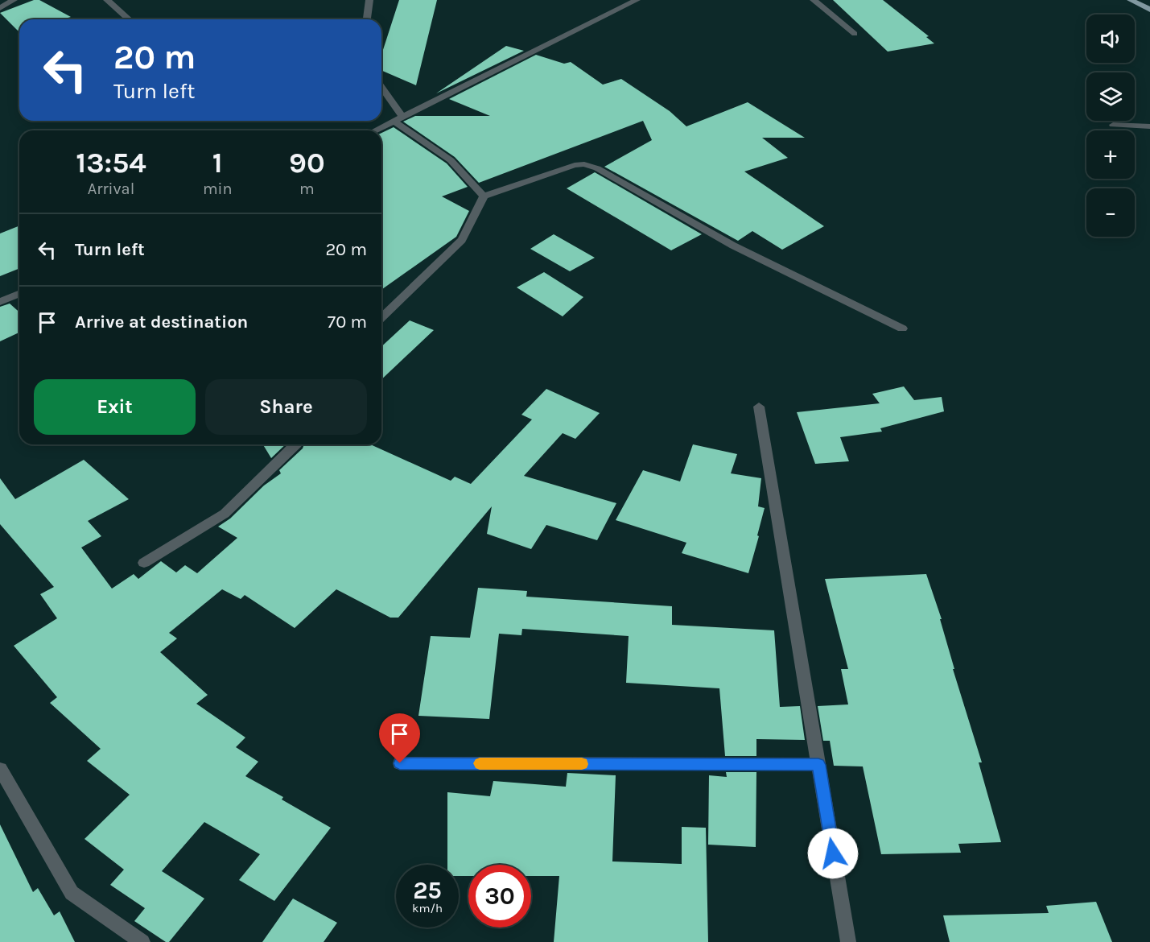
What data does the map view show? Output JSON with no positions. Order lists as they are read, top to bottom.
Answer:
{
  "page": {
    "map_buttons": ["+", "−"],
    "turn": ["20 m", "Turn left"],
    "eta": [
      "13:54",
      "Arrival",
      "1",
      "min",
      "90",
      "m"
    ],
    "list": [
      {
        "name": "Turn left",
        "value": "20 m"
      },
      {
        "name": "Arrive at destination",
        "value": "70 m"
      }
    ],
    "buttons": ["Exit", "Share"],
    "speed": "25 km/h",
    "limit": "30"
  }
}
